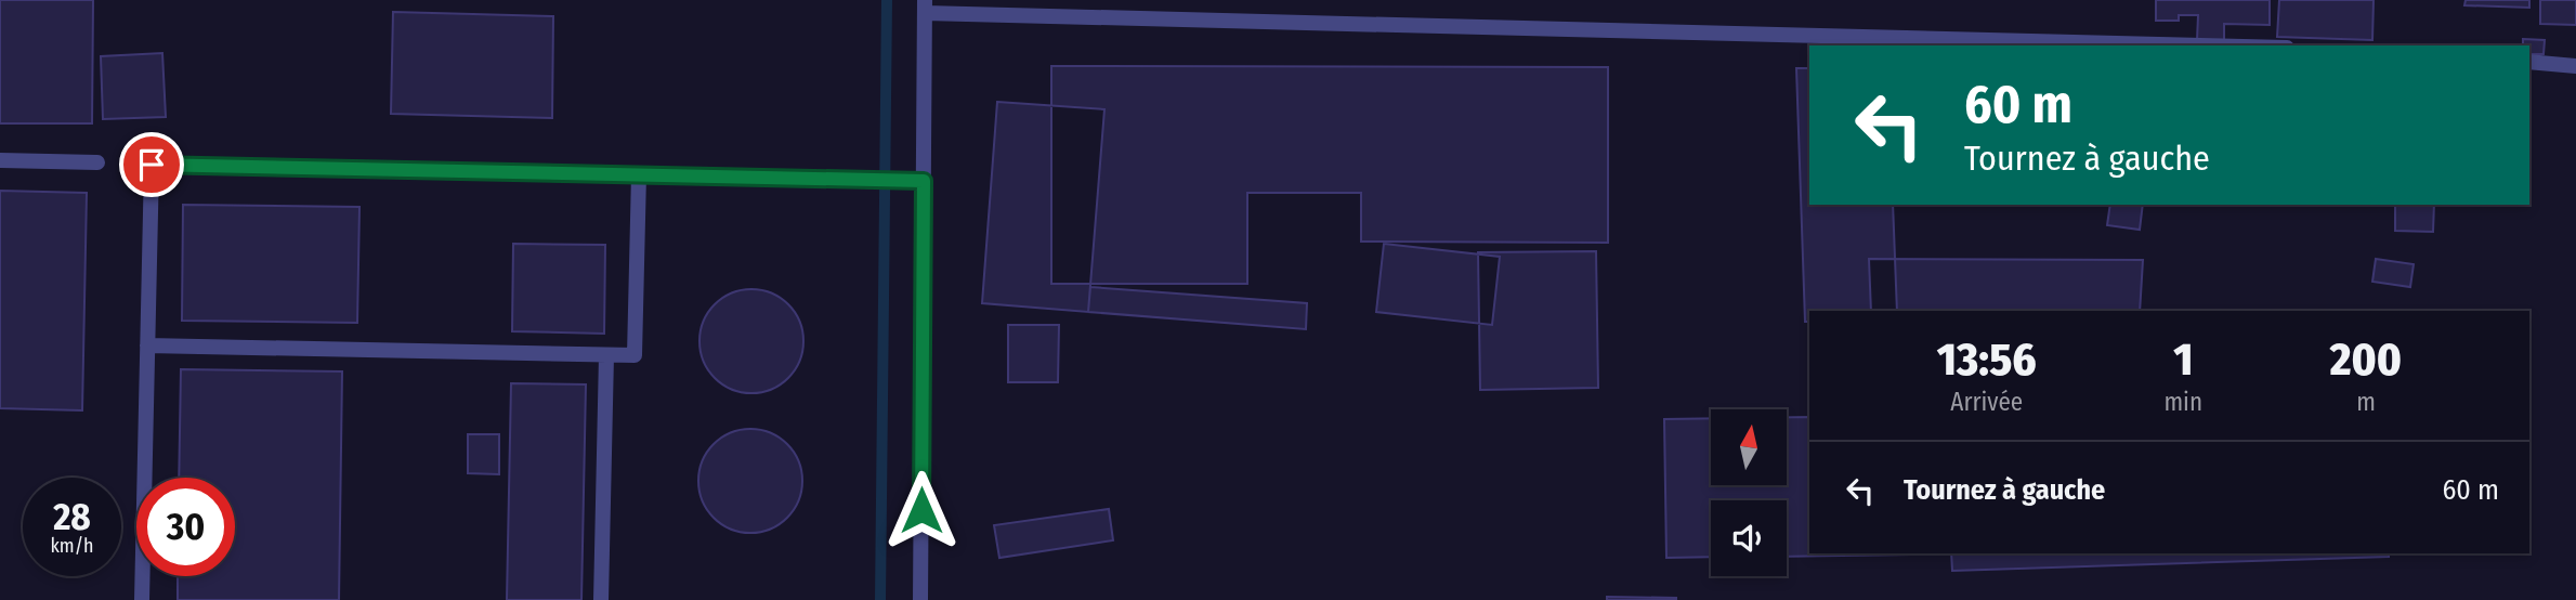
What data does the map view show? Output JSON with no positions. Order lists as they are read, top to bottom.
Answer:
{
  "north": "top",
  "page": {
    "turn": ["60 m", "Tournez à gauche"],
    "eta": [
      "13:56",
      "Arrivée",
      "1",
      "min",
      "200",
      "m"
    ],
    "list": [
      {
        "name": "Tournez à gauche",
        "value": "60 m"
      }
    ],
    "speed": "28 km/h",
    "limit": "30"
  }
}
